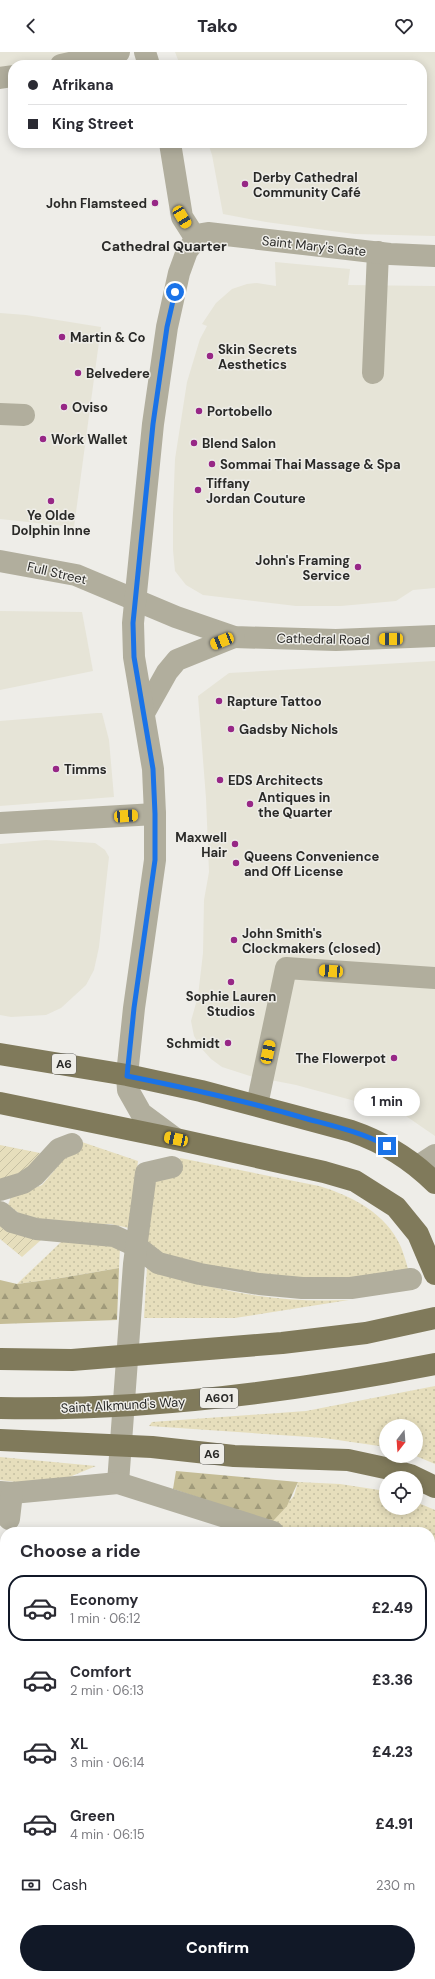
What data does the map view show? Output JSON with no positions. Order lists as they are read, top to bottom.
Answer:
{
  "streets": {
    "main road": ["A6", "A601", "Saint Alkmund's Way"],
    "street": ["Saint Mary's Gate", "Full Street", "Cathedral Road"]
  },
  "crossings": [
    ["Full Street", "Cathedral Road"]
  ],
  "districts": ["Cathedral Quarter"],
  "places": [
    "Derby Cathedral Community Café",
    "John Flamsteed",
    "Martin & Co",
    "Skin Secrets Aesthetics",
    "Belvedere",
    "Oviso",
    "Portobello",
    "Work Wallet",
    "Blend Salon",
    "Sommai Thai Massage & Spa",
    "Tiffany Jordan Couture",
    "Ye Olde Dolphin Inne",
    "John's Framing Service",
    "Rapture Tattoo",
    "Gadsby Nichols",
    "Timms",
    "EDS Architects",
    "Antiques in the Quarter",
    "Maxwell Hair",
    "Queens Convenience and Off License",
    "John Smith's Clockmakers (closed)",
    "Sophie Lauren Studios",
    "Schmidt",
    "The Flowerpot"
  ],
  "north": "bottom",
  "page": {
    "header": "Tako",
    "banner": ["Afrikana", "King Street"],
    "bubble": "1 min",
    "heading": "Choose a ride",
    "list": [
      {
        "name": "Economy",
        "note": "1 min · 06:12",
        "value": "£2.49"
      },
      {
        "name": "Comfort",
        "note": "2 min · 06:13",
        "value": "£3.36"
      },
      {
        "name": "XL",
        "note": "3 min · 06:14",
        "value": "£4.23"
      },
      {
        "name": "Green",
        "note": "4 min · 06:15",
        "value": "£4.91"
      }
    ],
    "pay": ["Cash", "230 m"],
    "buttons": "Confirm"
  }
}
